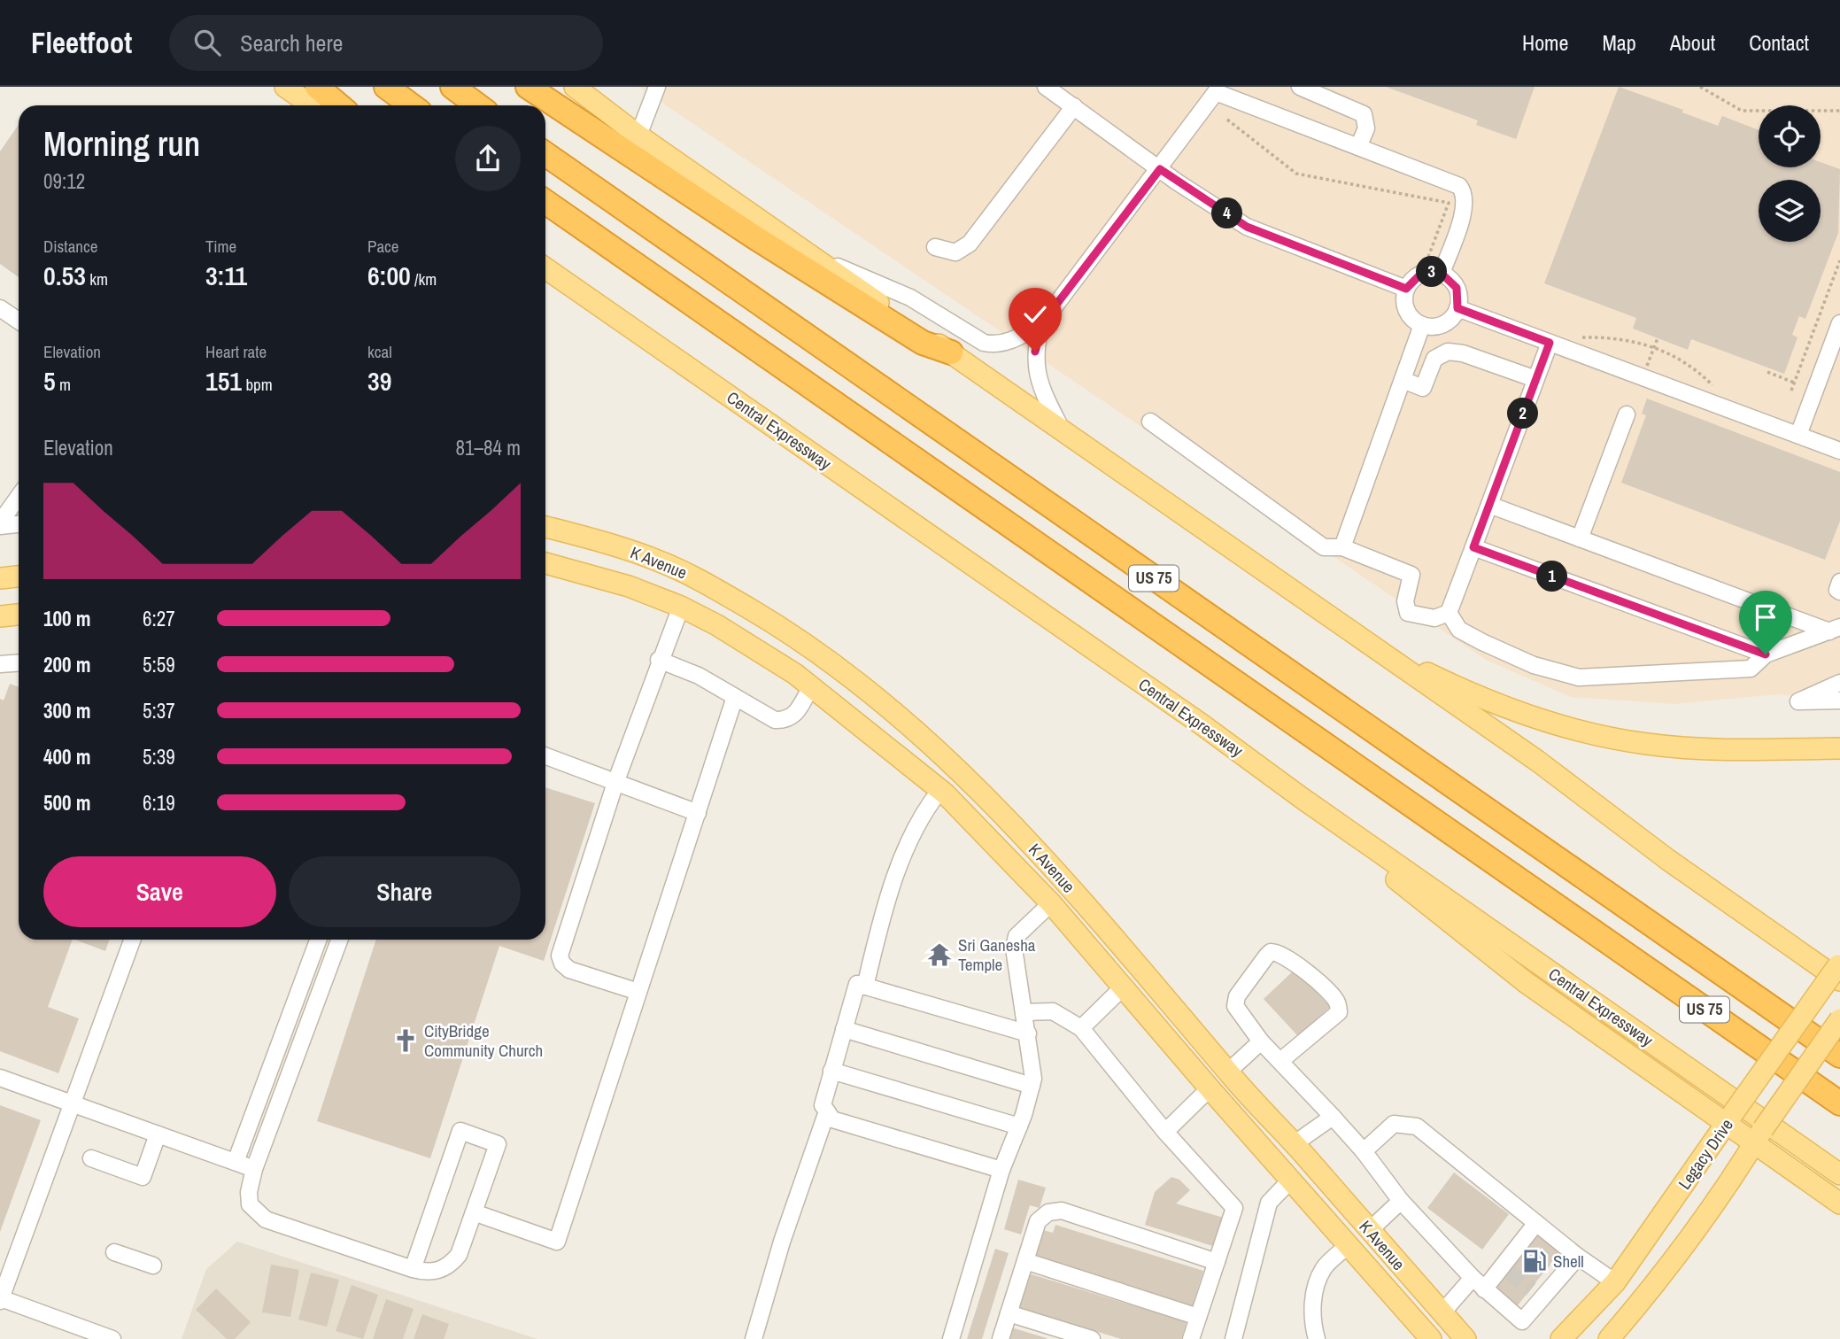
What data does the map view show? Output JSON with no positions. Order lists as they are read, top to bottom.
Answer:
{
  "streets": {
    "highway": ["US 75"],
    "main road": ["Central Expressway", "K Avenue", "Legacy Drive"]
  },
  "places": {
    "temple": ["Sri Ganesha Temple"],
    "church": ["CityBridge Community Church"],
    "fuel station": ["Shell"]
  },
  "page": {
    "header": "Fleetfoot",
    "search": "Search here",
    "nav": [
      "Home",
      "Map",
      "About",
      "Contact"
    ],
    "heading": ["Morning run", "09:12"],
    "pins": [
      "4",
      "3",
      "2",
      "1"
    ],
    "stats": [
      ["Distance", "0.53 km"],
      ["Time", "3:11"],
      ["Pace", "6:00 /km"],
      ["Elevation", "5 m"],
      ["Heart rate", "151 bpm"],
      ["kcal", "39"]
    ],
    "chart": ["Elevation", "81–84 m"],
    "list": [
      {
        "name": "100 m",
        "note": "6:27"
      },
      {
        "name": "200 m",
        "note": "5:59"
      },
      {
        "name": "300 m",
        "note": "5:37"
      },
      {
        "name": "400 m",
        "note": "5:39"
      },
      {
        "name": "500 m",
        "note": "6:19"
      }
    ],
    "buttons": ["Save", "Share"]
  }
}
